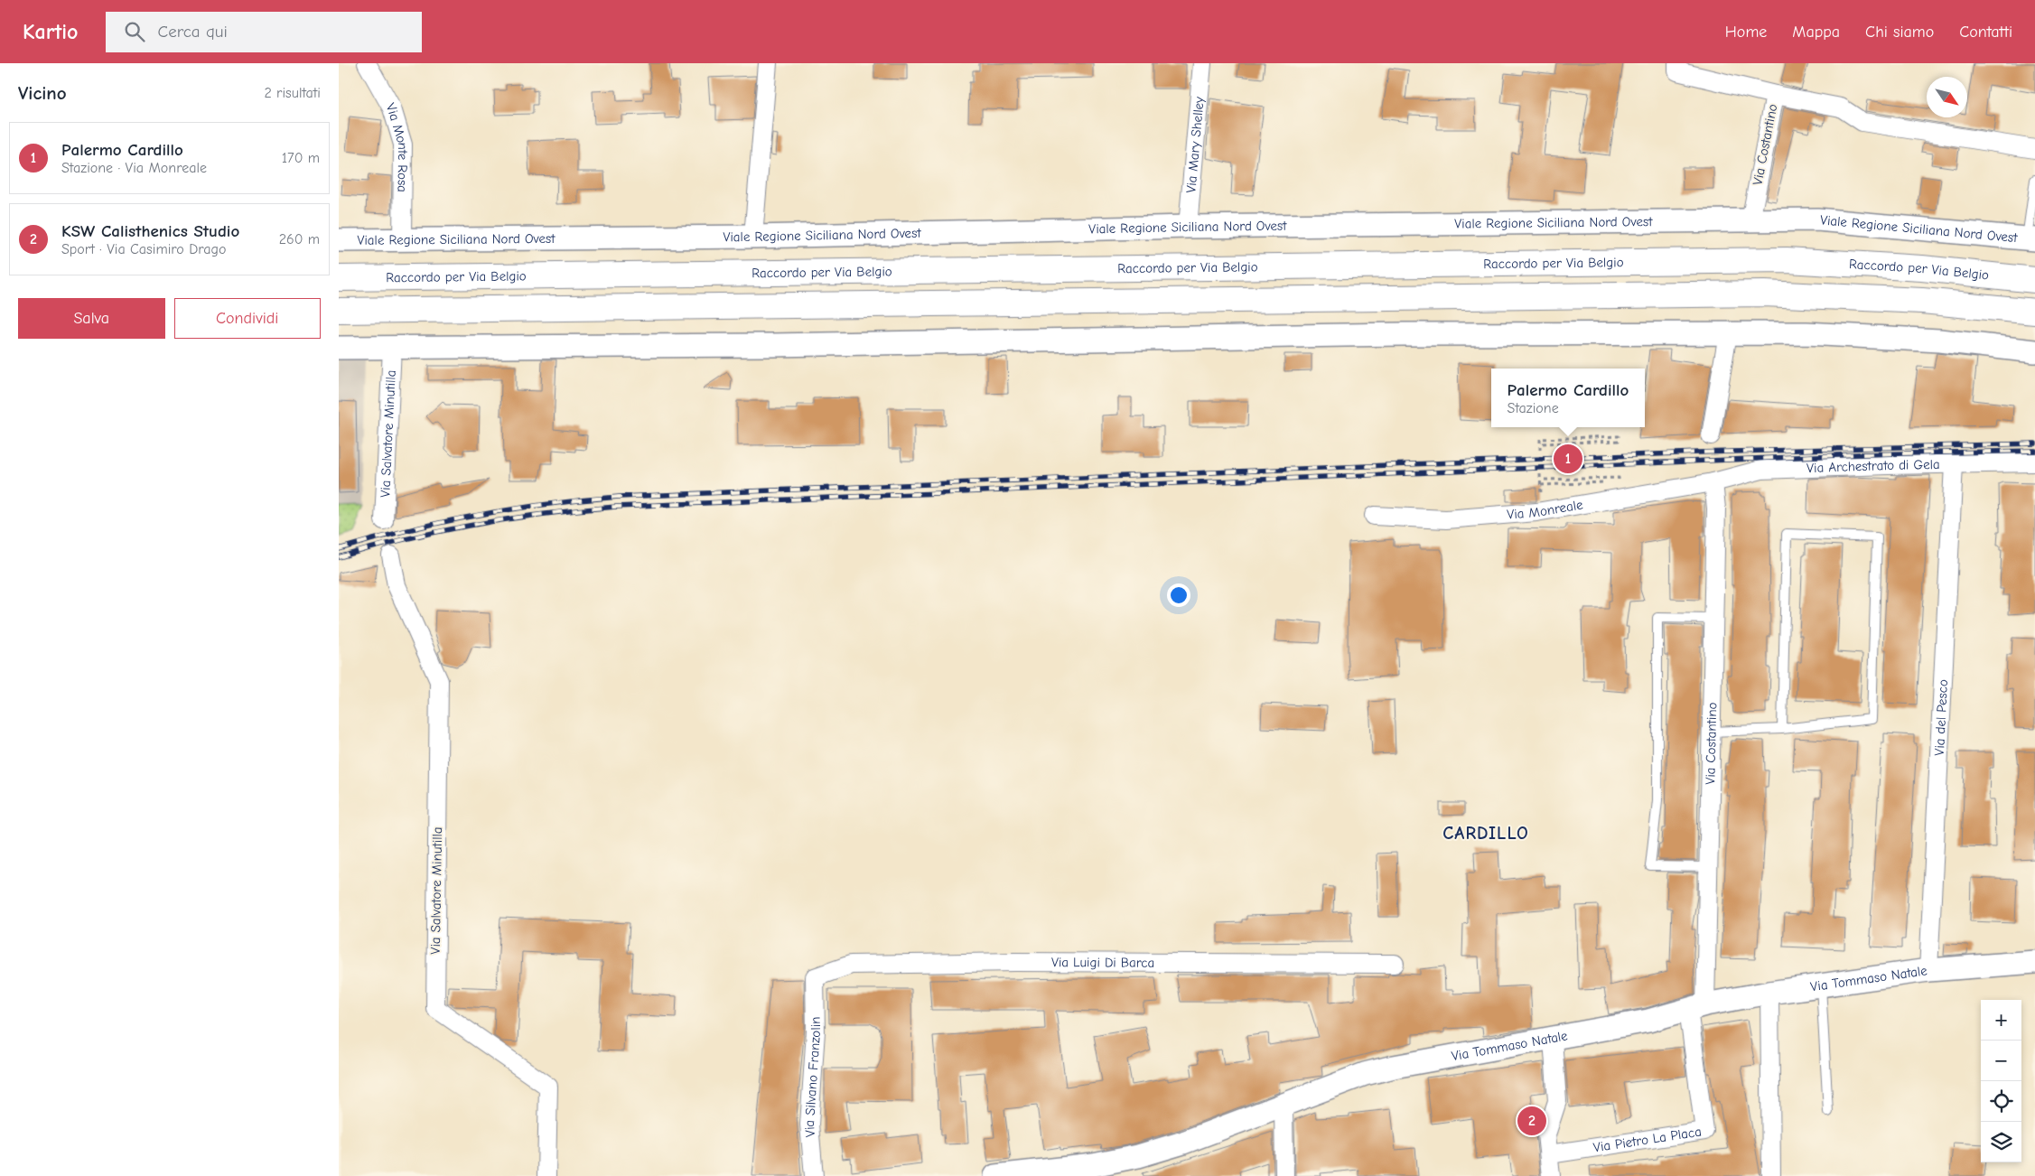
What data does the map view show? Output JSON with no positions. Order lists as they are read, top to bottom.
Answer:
{
  "streets": {
    "highway": ["Raccordo per Via Belgio"],
    "street": [
      "Via Costantino",
      "Via Mary Shelley",
      "Via Monte Rosa",
      "Viale Regione Siciliana Nord Ovest",
      "Via Salvatore Minutilla",
      "Via Archestrato di Gela",
      "Via Monreale",
      "Via del Pesco",
      "Via Luigi Di Barca",
      "Via Tommaso Natale",
      "Via Silvano Franzolin",
      "Via Pietro La Placa"
    ]
  },
  "crossings": [
    ["Via Costantino", "Viale Regione Siciliana Nord Ovest"],
    ["Via Costantino", "Via Archestrato di Gela"],
    ["Via Costantino", "Via Monreale"],
    ["Via Costantino", "Via Tommaso Natale"],
    ["Via Costantino", "Via Pietro La Placa"],
    ["Via Mary Shelley", "Viale Regione Siciliana Nord Ovest"],
    ["Via Monte Rosa", "Viale Regione Siciliana Nord Ovest"],
    ["Via Archestrato di Gela", "Via Monreale"],
    ["Via Archestrato di Gela", "Via del Pesco"],
    ["Via del Pesco", "Via Tommaso Natale"],
    ["Via Luigi Di Barca", "Via Silvano Franzolin"],
    ["Via Tommaso Natale", "Via Pietro La Placa"]
  ],
  "districts": ["CARDILLO"],
  "north": "bottom right",
  "page": {
    "header": "Kartio",
    "search": "Cerca qui",
    "nav": [
      "Home",
      "Mappa",
      "Chi siamo",
      "Contatti"
    ],
    "heading": ["Vicino", "2 risultati"],
    "list": [
      {
        "mark": "1",
        "name": "Palermo Cardillo",
        "note": "Stazione · Via Monreale",
        "value": "170 m"
      },
      {
        "mark": "2",
        "name": "KSW Calisthenics Studio",
        "note": "Sport · Via Casimiro Drago",
        "value": "260 m"
      }
    ],
    "buttons": ["Salva", "Condividi"],
    "popup": ["Palermo Cardillo", "Stazione"],
    "pins": ["1", "2"],
    "map_buttons": ["+", "−"]
  }
}
